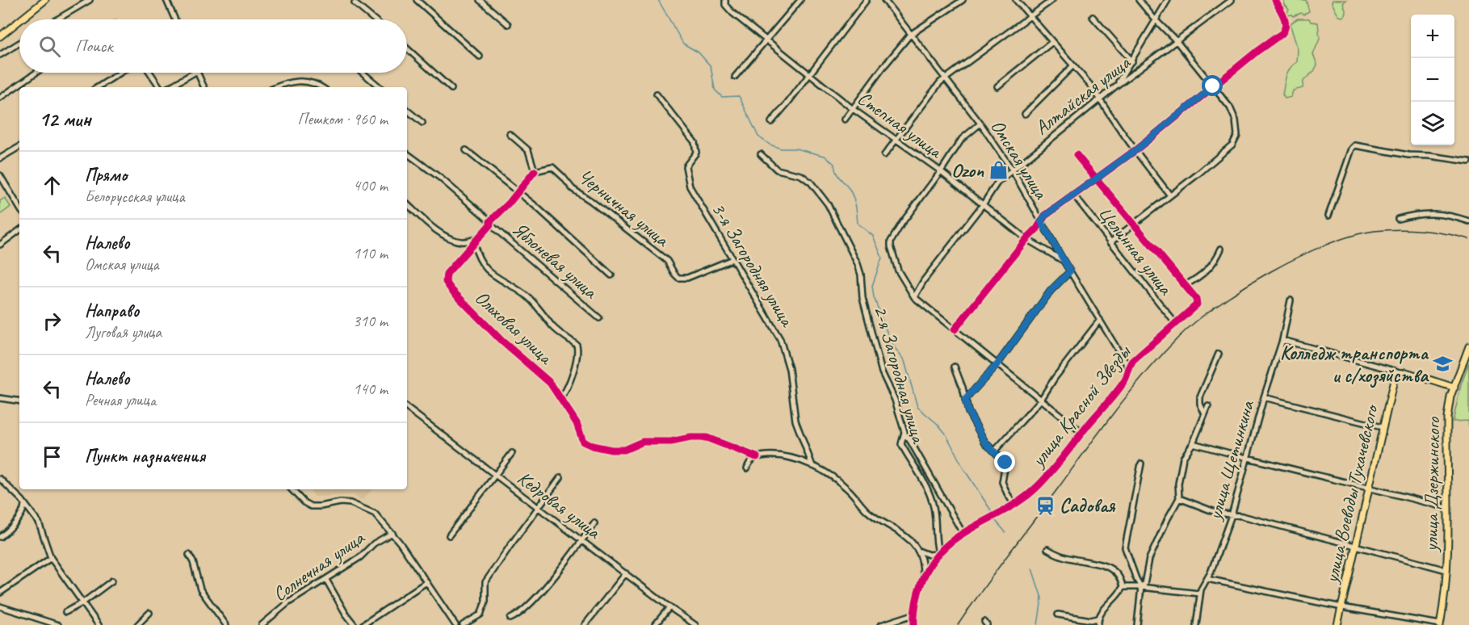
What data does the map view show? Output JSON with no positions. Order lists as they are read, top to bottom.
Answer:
{
  "streets": {
    "main road": ["улица Дзержинского", "улица Воеводы Тухачевского"],
    "street": [
      "Алтайская улица",
      "Степная улица",
      "Омская улица",
      "Черничная улица",
      "Целинная улица",
      "Яблоневая улица",
      "3-я Загородняя улица",
      "Ольховая улица",
      "2-я Загородная улица",
      "улица Красной Звезды",
      "улица Щетинкина",
      "Кедровая улица",
      "Солнечная улица"
    ]
  },
  "crossings": [
    ["Алтайская улица", "Степная улица"],
    ["Алтайская улица", "Омская улица"],
    ["Степная улица", "Омская улица"],
    ["Омская улица", "улица Красной Звезды"],
    ["Черничная улица", "3-я Загородняя улица"],
    ["Целинная улица", "улица Красной Звезды"],
    ["2-я Загородная улица", "улица Красной Звезды"]
  ],
  "places": {
    "shop": ["Ozon"],
    "school or university": ["Колледж транспорта и с/хозяйства"],
    "station": ["Садовая"]
  },
  "page": {
    "map_buttons": ["+", "−"],
    "search": "Поиск",
    "heading": ["12 мин", "Пешком · 960 m"],
    "list": [
      ["Прямо", "Белорусская улица", "400 m"],
      ["Налево", "Омская улица", "110 m"],
      ["Направо", "Луговая улица", "310 m"],
      ["Налево", "Речная улица", "140 m"],
      "Пункт назначения"
    ]
  }
}
